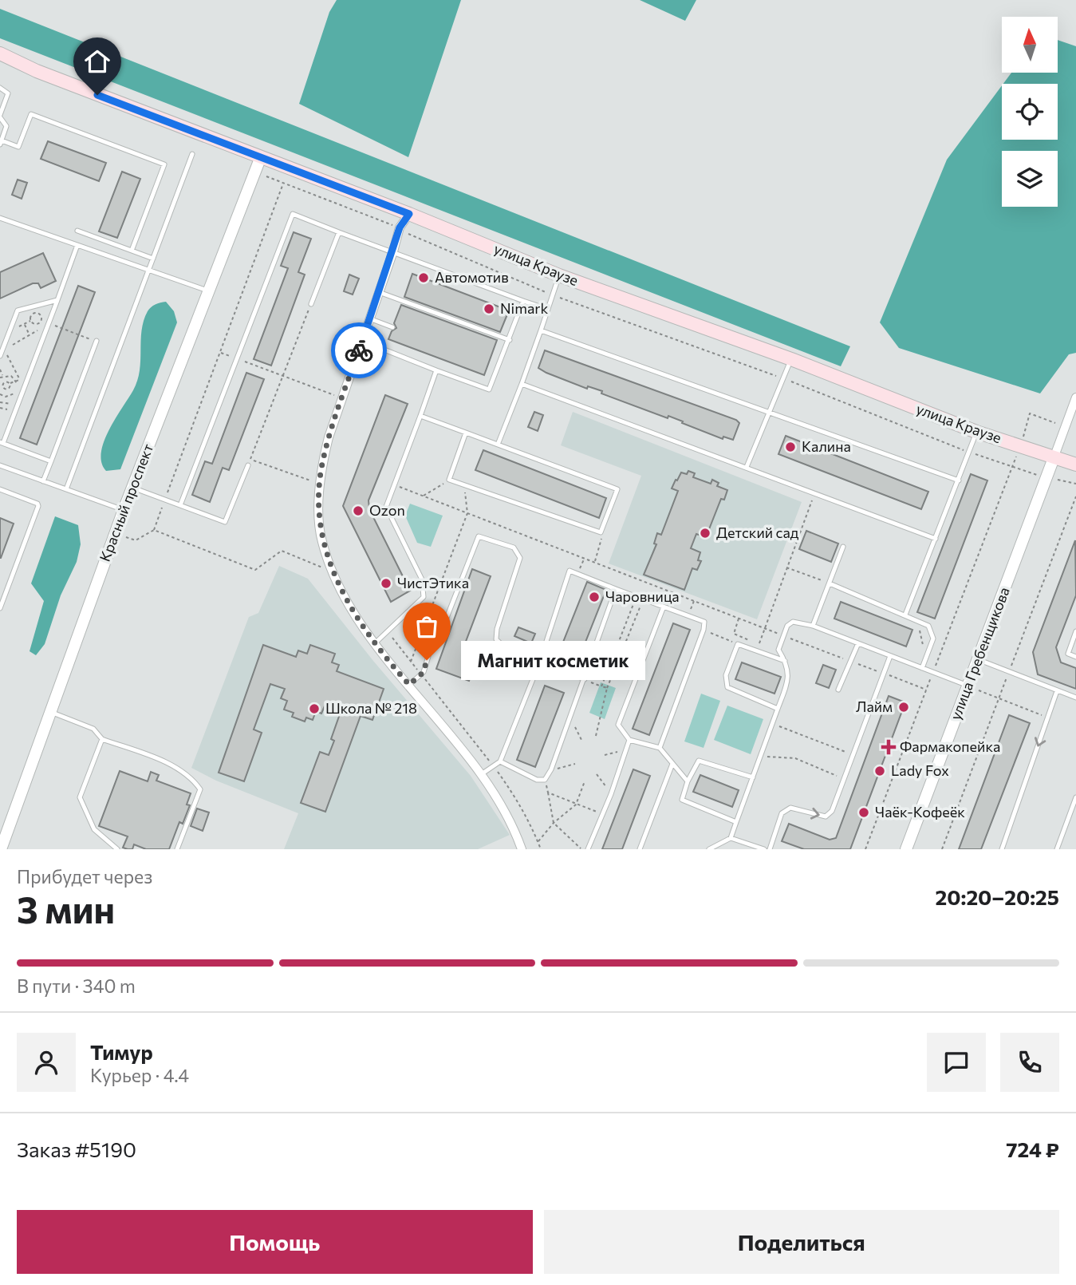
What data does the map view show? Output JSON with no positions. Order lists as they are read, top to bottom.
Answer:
{
  "streets": {
    "main road": ["улица Краузе"],
    "street": ["Красный проспект", "улица Гребенщикова"]
  },
  "crossings": [
    ["улица Краузе", "Красный проспект"],
    ["улица Краузе", "улица Гребенщикова"]
  ],
  "places": {
    "other": [
      "Автомотив",
      "Nimark",
      "Калина",
      "Ozon",
      "Детский сад",
      "ЧистЭтика",
      "Чаровница",
      "Магнит косметик",
      "Лайм",
      "Школа № 218",
      "Lady Fox",
      "Чаёк-Кофеёк"
    ],
    "health": ["Фармакопейка"]
  },
  "north": "top",
  "page": {
    "bubble": "Магнит косметик",
    "heading": ["3 мин", "Прибудет через", "20:20–20:25"],
    "panel": [
      "Тимур",
      "Курьер · 4.4",
      "Заказ #5190",
      "724 ₽"
    ],
    "bar": "В пути · 340 m",
    "buttons": ["Помощь", "Поделиться"]
  }
}
